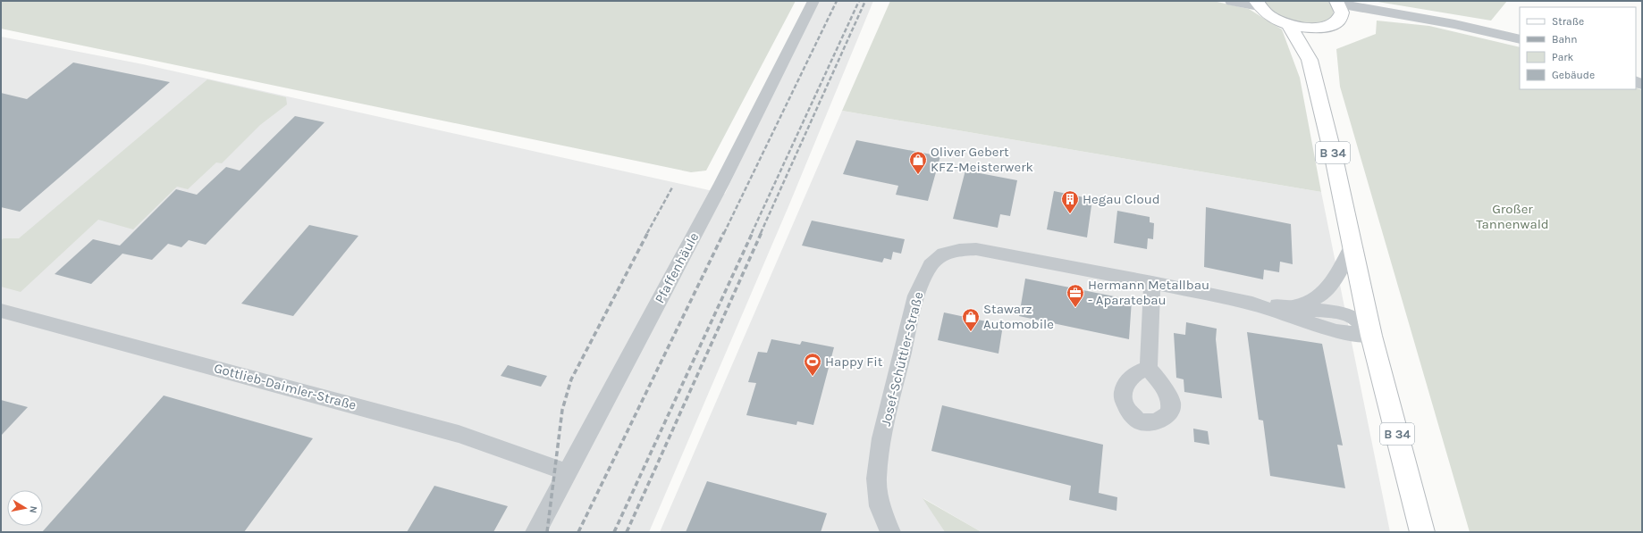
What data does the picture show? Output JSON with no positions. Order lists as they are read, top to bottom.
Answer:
{
  "streets": {
    "main road": ["B 34"],
    "street": ["Pfaffenhäule", "Josef-Schüttler-Straße", "Gottlieb-Daimler-Straße"]
  },
  "crossings": [
    ["B 34", "Josef-Schüttler-Straße"],
    ["Pfaffenhäule", "Gottlieb-Daimler-Straße"]
  ],
  "parks": ["Großer Tannenwald"],
  "places": {
    "shop": ["Oliver Gebert KFZ-Meisterwerk", "Stawarz Automobile"],
    "building": ["Hegau Cloud"],
    "office": ["Hermann Metallbau - Aparatebau"],
    "sports": ["Happy Fit"]
  },
  "legend": [
    "Straße",
    "Bahn",
    "Park",
    "Gebäude"
  ],
  "north": "right"
}
